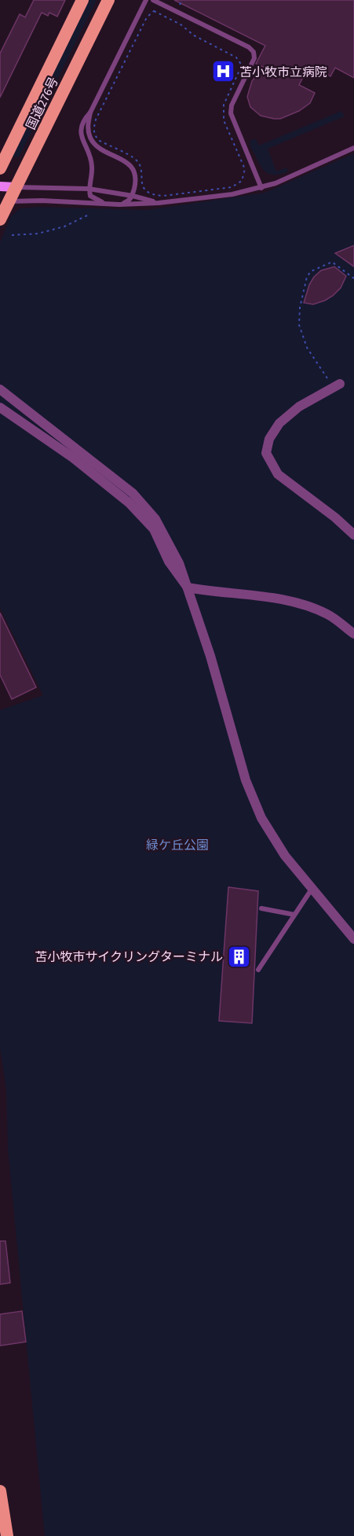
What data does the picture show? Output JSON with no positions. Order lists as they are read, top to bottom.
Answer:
{
  "streets": {
    "highway": ["国道276号"]
  },
  "parks": ["緑ケ丘公園"],
  "places": {
    "hospital": ["苫小牧市立病院"],
    "building": ["苫小牧市サイクリングターミナル"]
  }
}
